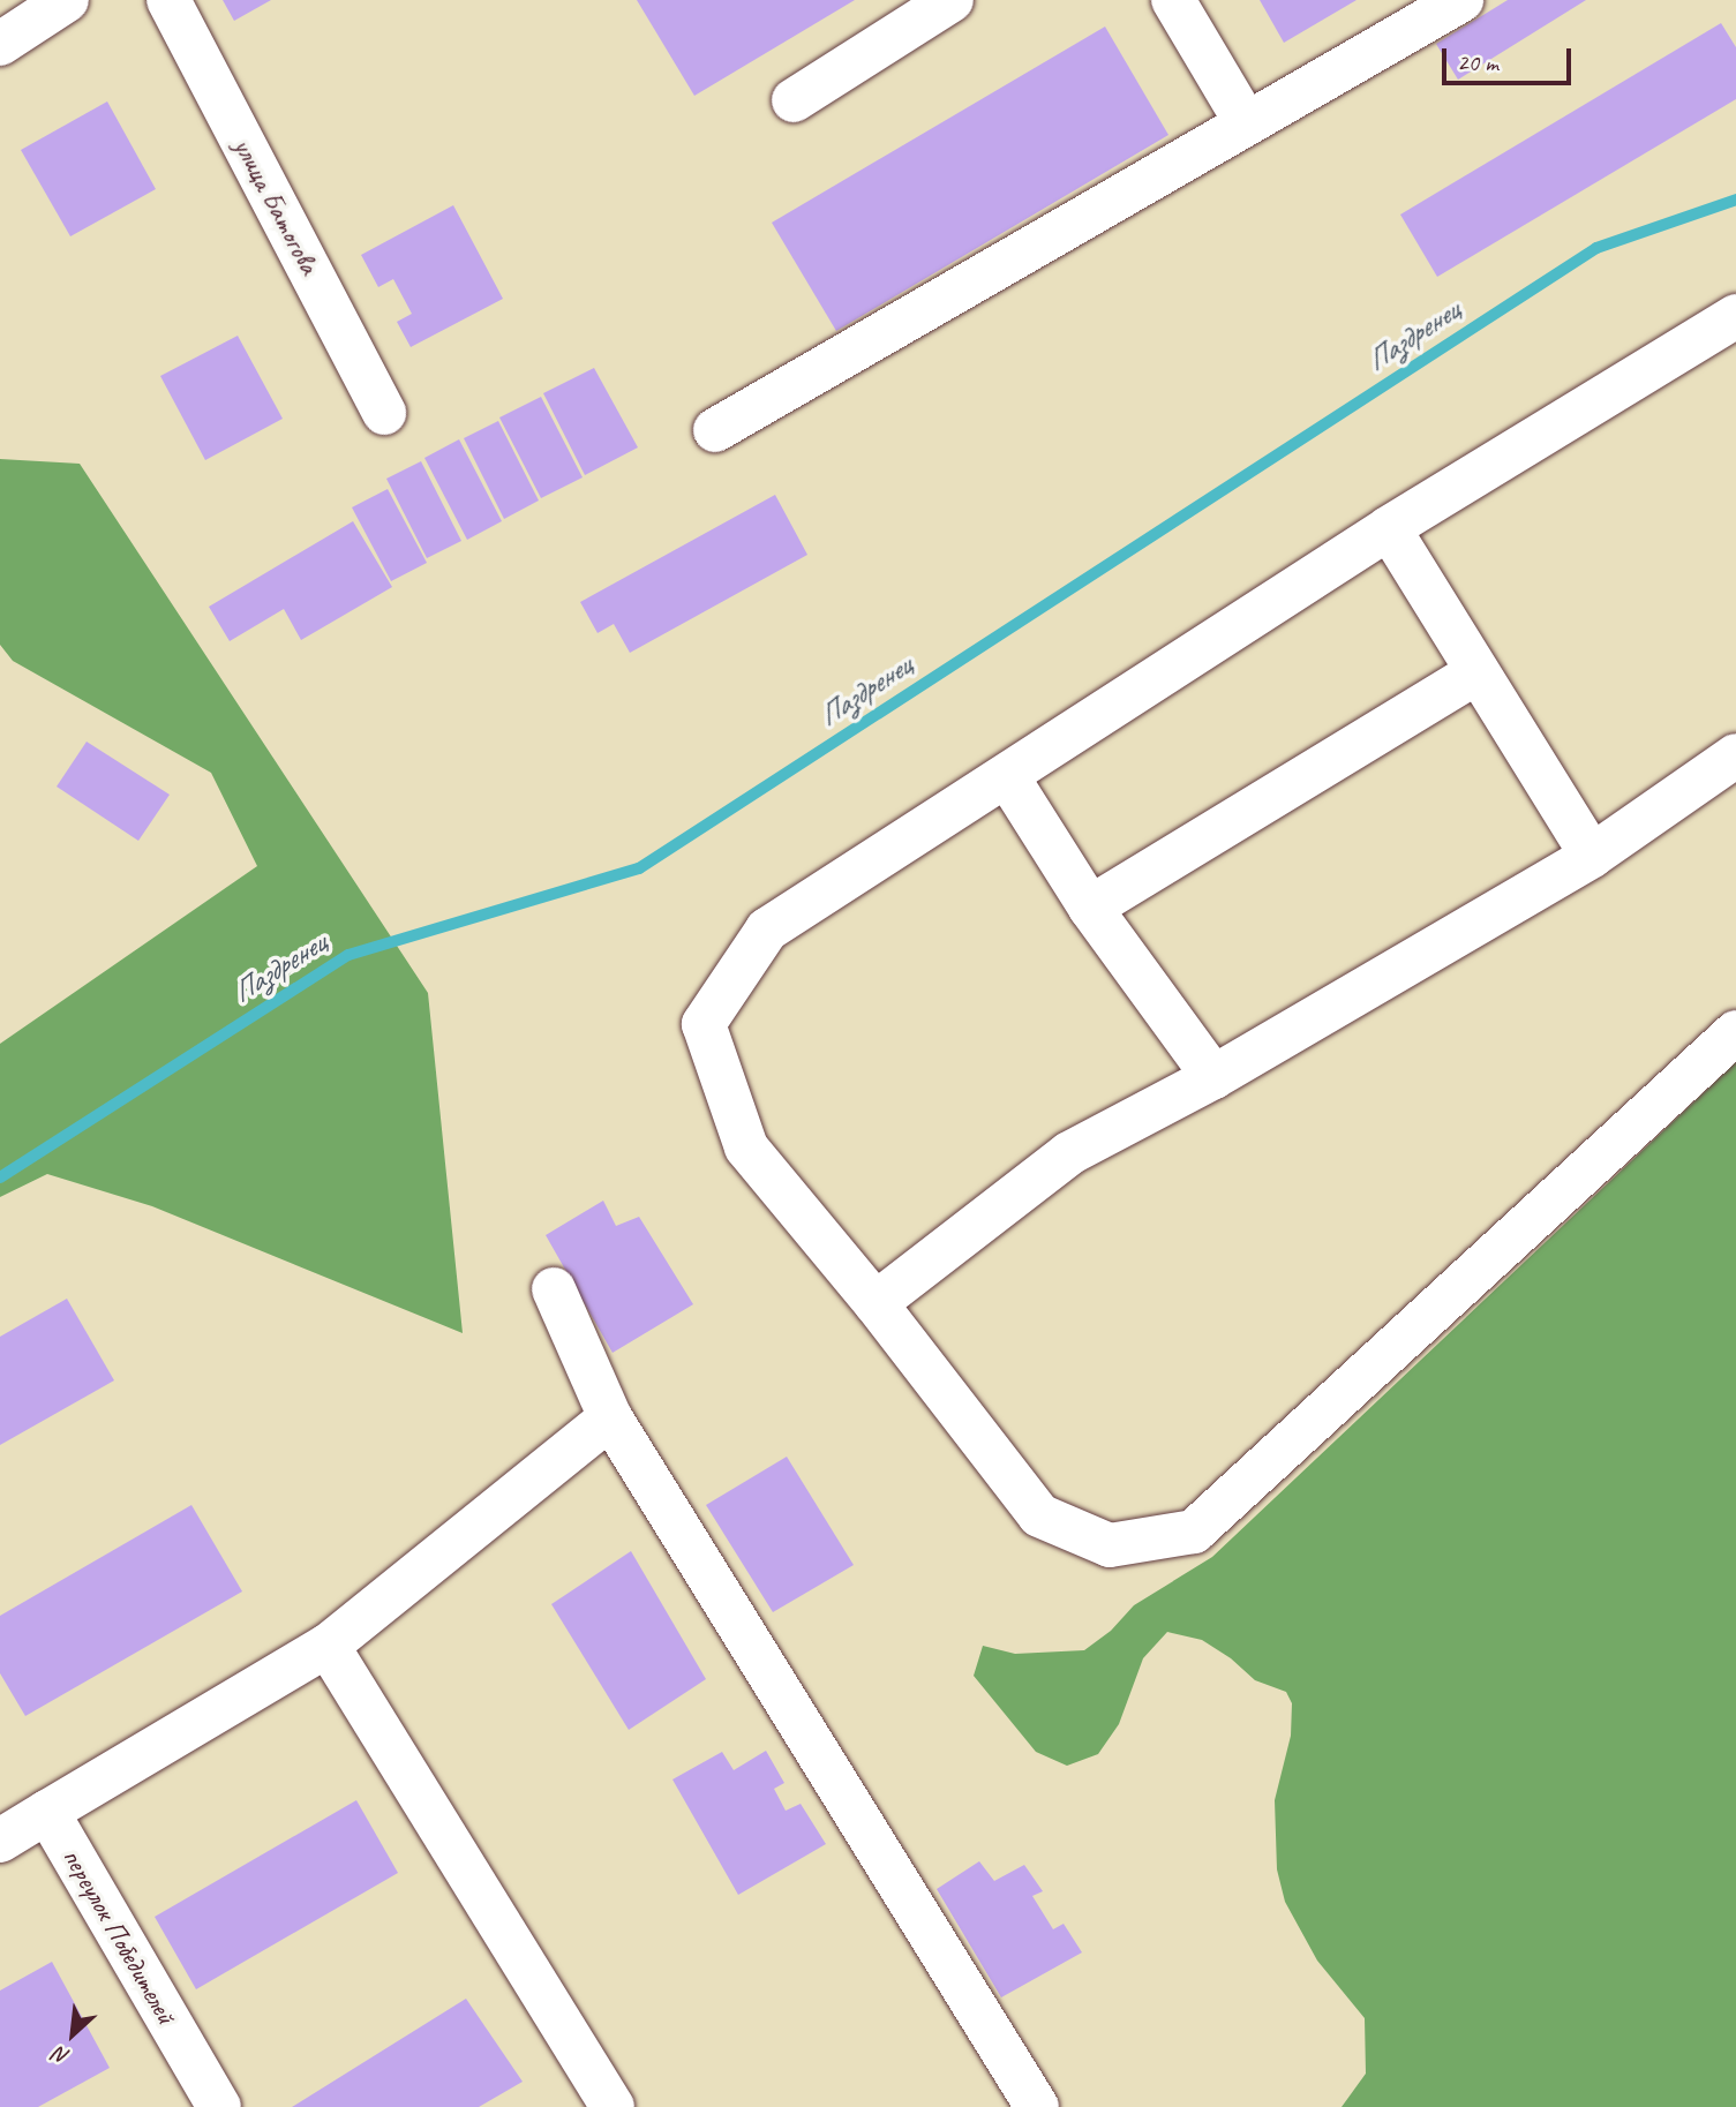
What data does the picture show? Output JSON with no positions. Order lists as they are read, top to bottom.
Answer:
{
  "streets": {
    "street": ["улица Батогова", "переулок Победителей"]
  },
  "water": ["Паздренец"],
  "scale_bar": "20 m",
  "north": "bottom left"
}
